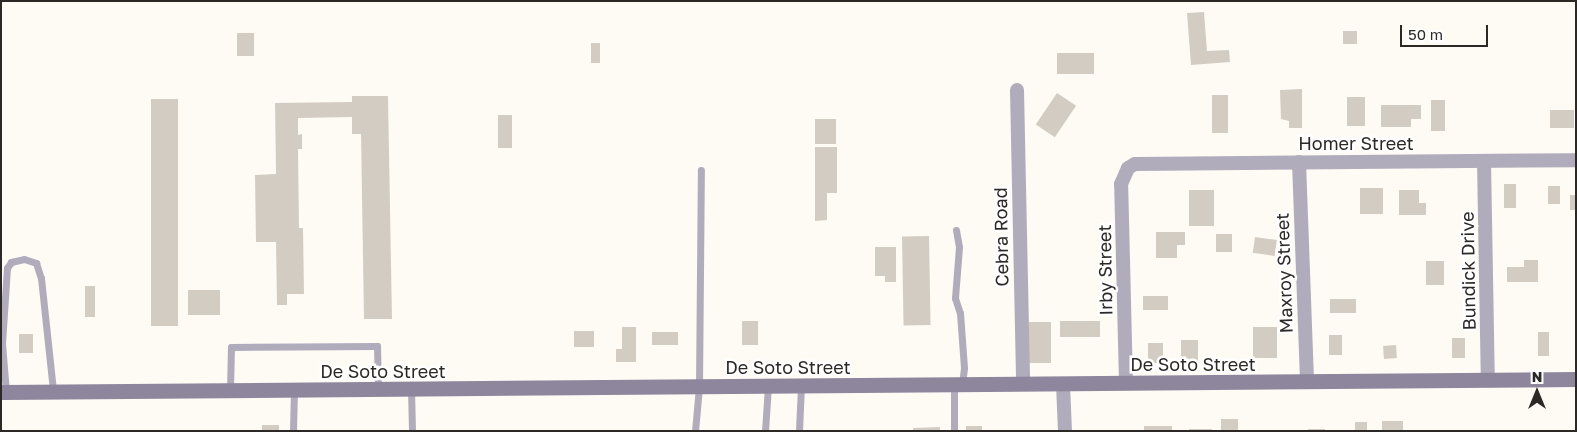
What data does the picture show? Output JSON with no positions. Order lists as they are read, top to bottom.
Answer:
{
  "streets": {
    "street": [
      "Homer Street",
      "Cebra Road",
      "Irby Street",
      "Bundick Drive",
      "Maxroy Street",
      "De Soto Street"
    ]
  },
  "crossings": [
    ["Homer Street", "Irby Street"],
    ["Homer Street", "Bundick Drive"],
    ["Homer Street", "Maxroy Street"],
    ["Cebra Road", "De Soto Street"],
    ["Irby Street", "De Soto Street"],
    ["Bundick Drive", "De Soto Street"],
    ["Maxroy Street", "De Soto Street"]
  ],
  "scale_bar": "50 m",
  "north": "top"
}
